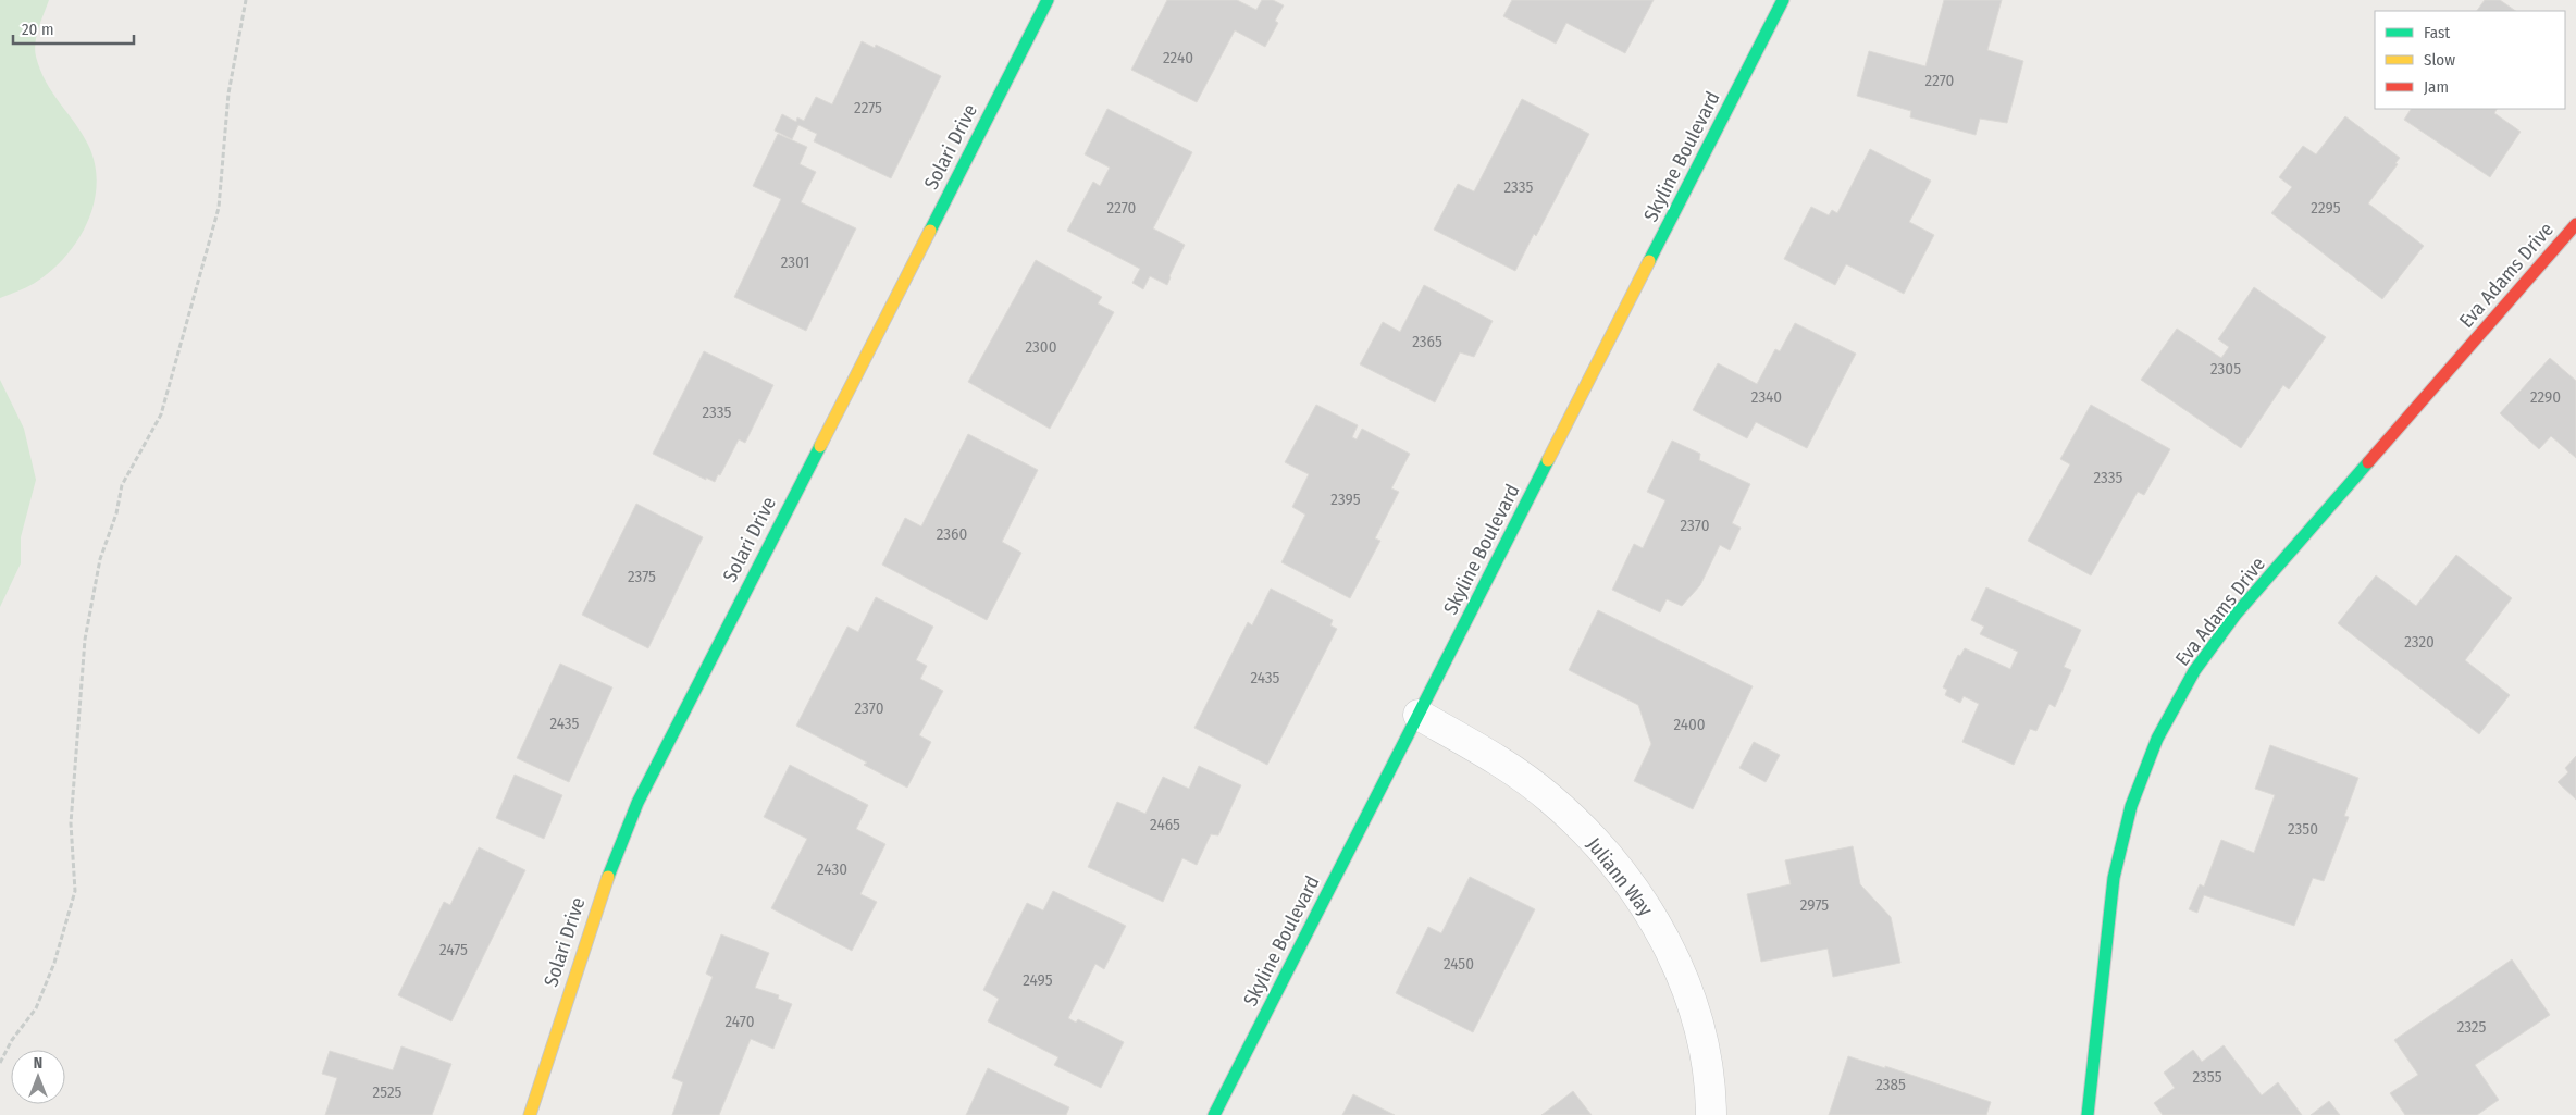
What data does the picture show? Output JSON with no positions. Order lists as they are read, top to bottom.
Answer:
{
  "streets": {
    "street": [
      "Solari Drive",
      "Skyline Boulevard",
      "Eva Adams Drive",
      "Juliann Way"
    ]
  },
  "crossings": [
    ["Skyline Boulevard", "Juliann Way"]
  ],
  "house_numbers": [
    "2240",
    "2270",
    "2275",
    "2335",
    "2270",
    "2295",
    "2301",
    "2365",
    "2300",
    "2305",
    "2340",
    "2290",
    "2335",
    "2335",
    "2395",
    "2370",
    "2360",
    "2375",
    "2320",
    "2435",
    "2370",
    "2435",
    "2400",
    "2465",
    "2350",
    "2430",
    "2975",
    "2475",
    "2450",
    "2495",
    "2470",
    "2325",
    "2355",
    "2385",
    "2525"
  ],
  "legend": ["Fast", "Slow", "Jam"],
  "scale_bar": "20 m",
  "north": "top"
}
